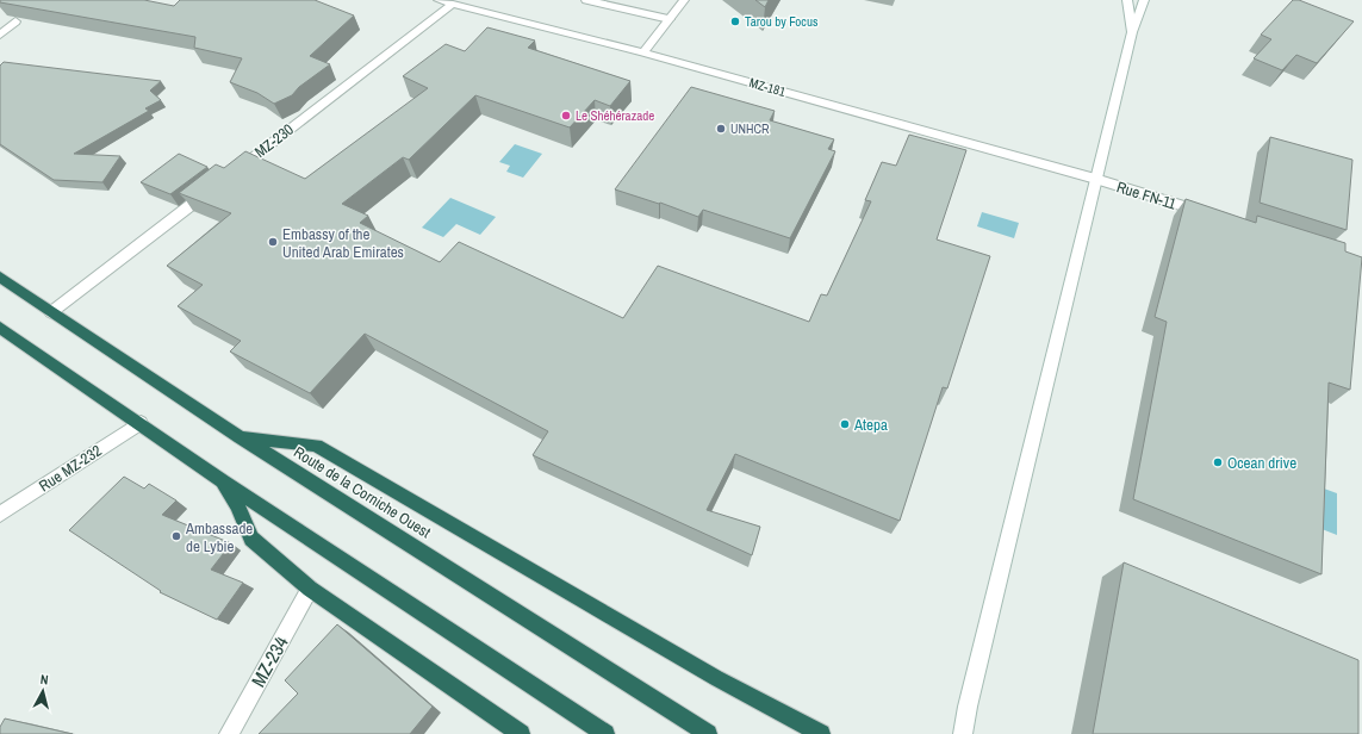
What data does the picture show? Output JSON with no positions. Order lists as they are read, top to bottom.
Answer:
{
  "streets": {
    "highway": ["Route de la Corniche Ouest"],
    "street": [
      "MZ-181",
      "MZ-230",
      "Rue FN-11",
      "Rue MZ-232",
      "MZ-234"
    ]
  },
  "crossings": [
    ["MZ-181", "MZ-230"],
    ["MZ-181", "Rue FN-11"]
  ],
  "places": [
    "Tarou by Focus",
    "Le Shéhérazade",
    "UNHCR",
    "Embassy of the United Arab Emirates",
    "Atepa",
    "Ocean drive",
    "Ambassade de Lybie"
  ],
  "north": "top"
}
